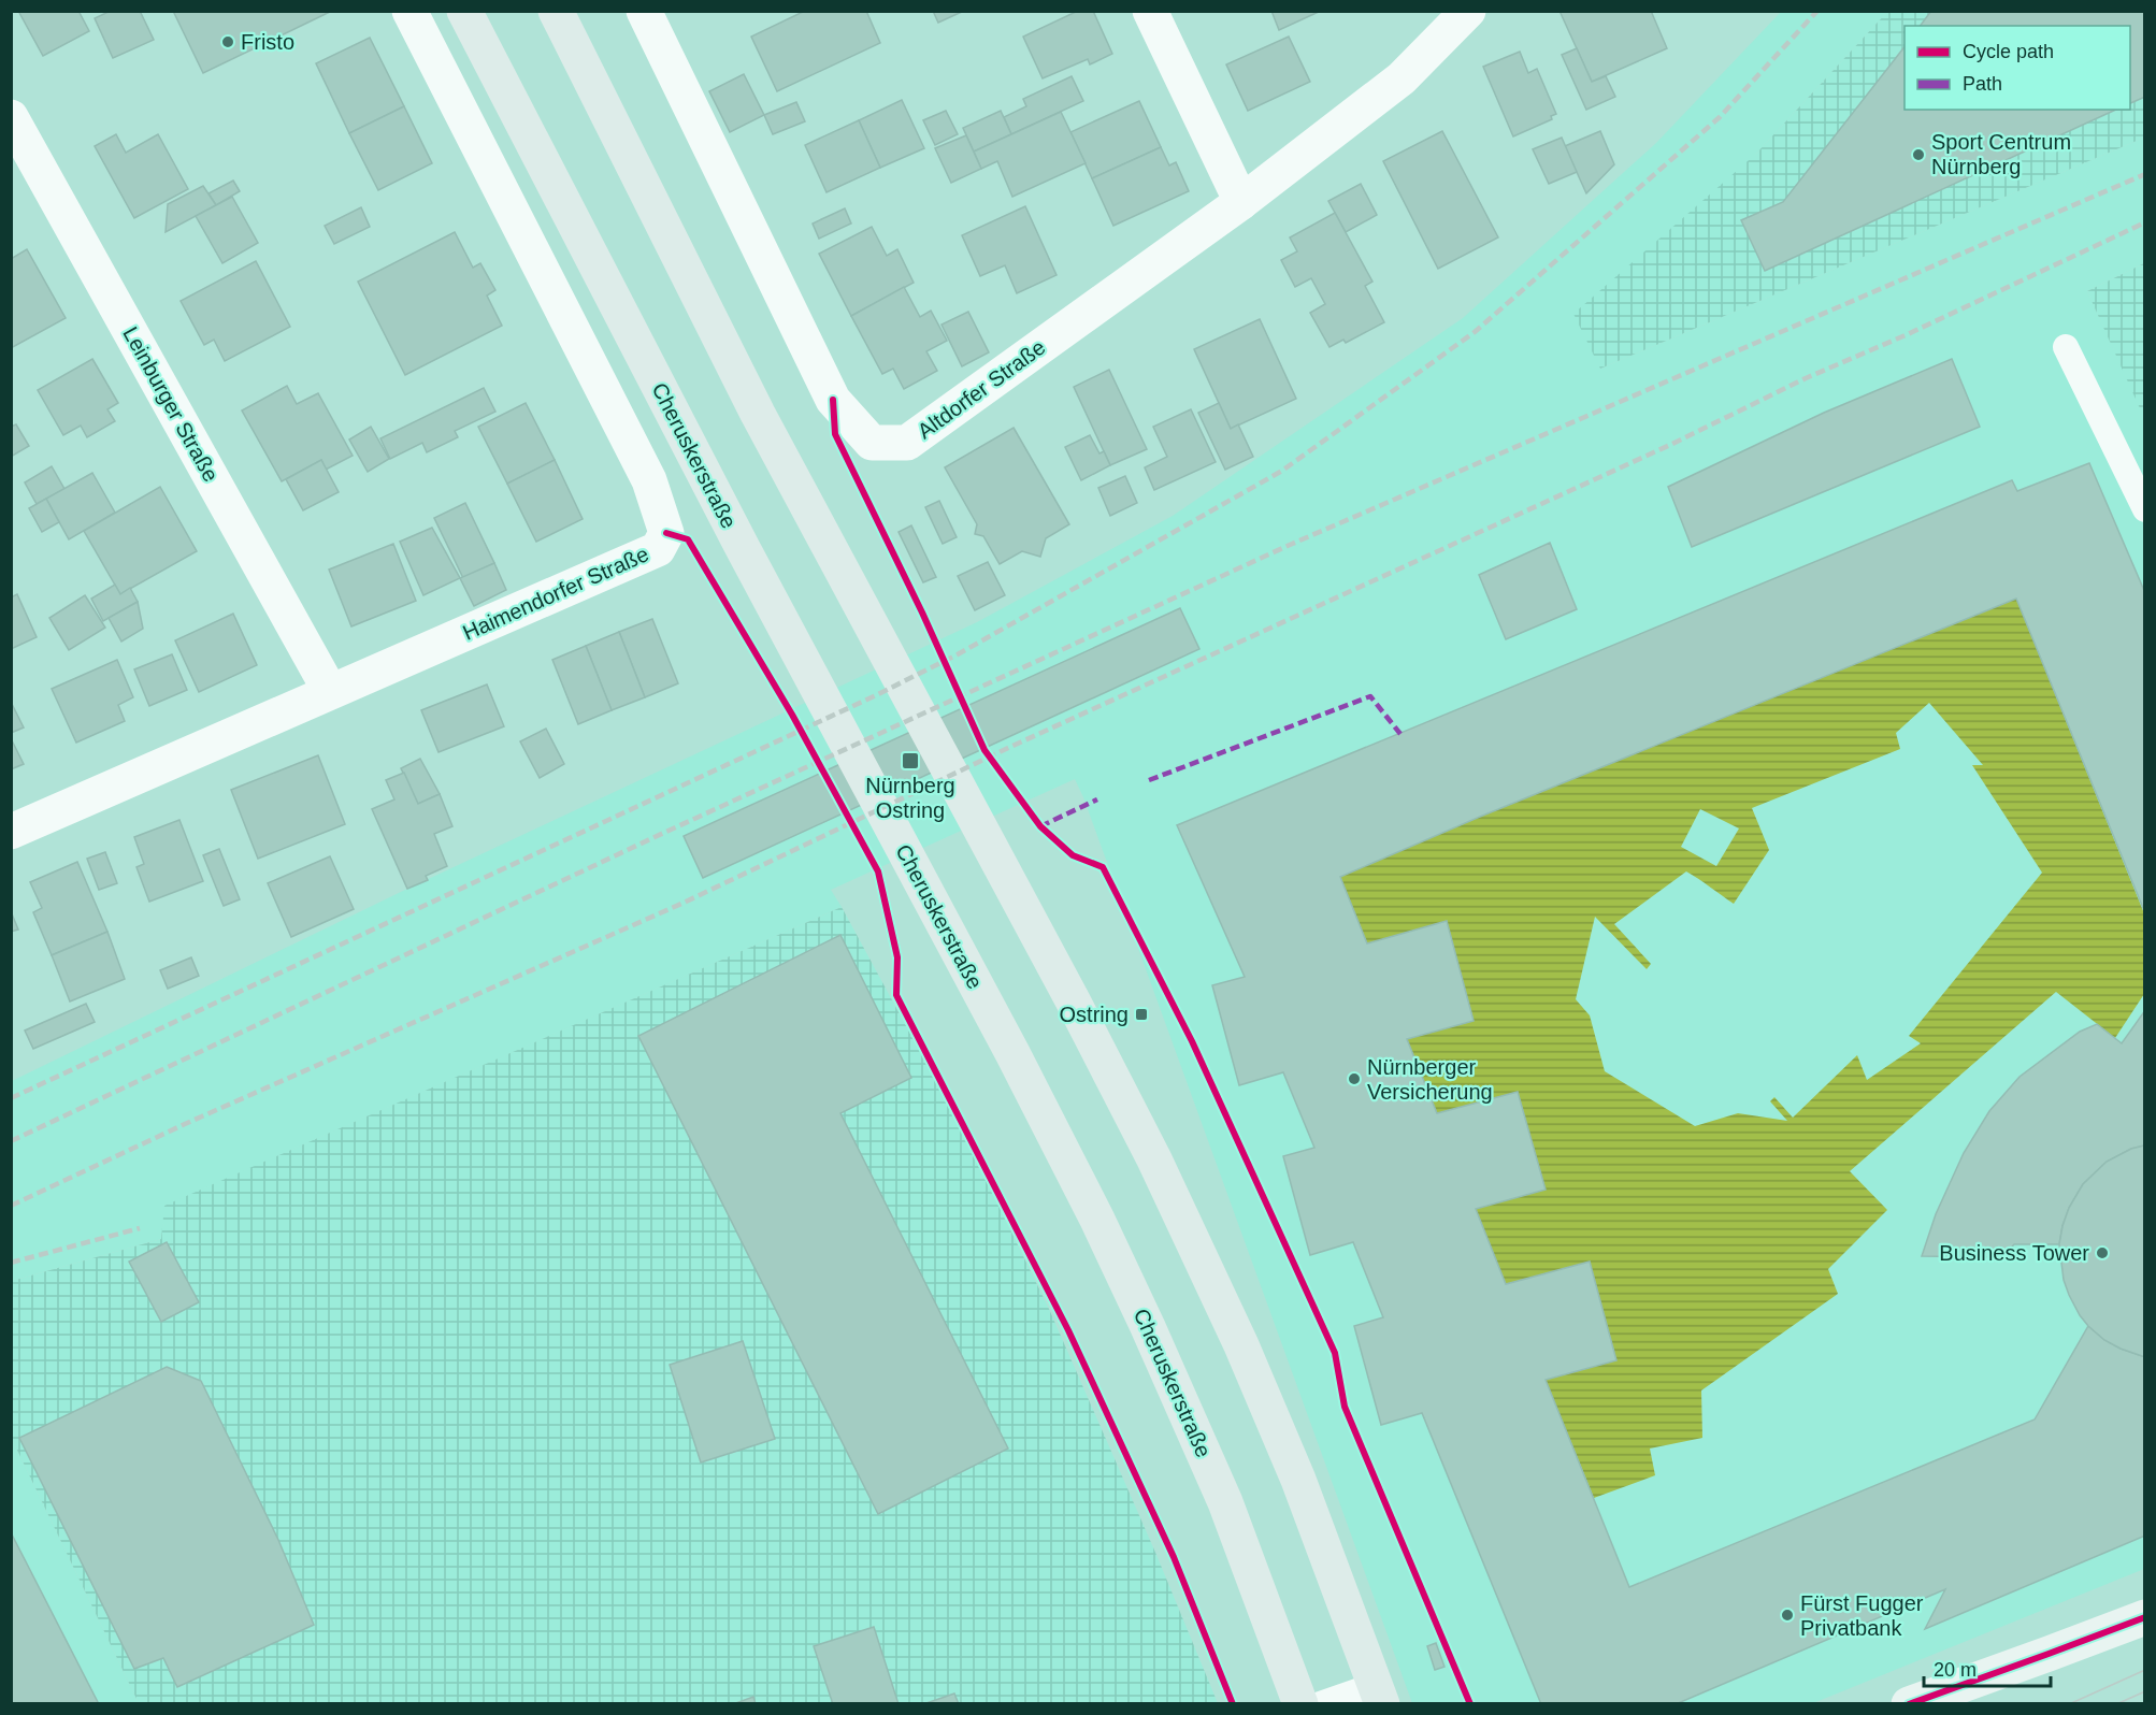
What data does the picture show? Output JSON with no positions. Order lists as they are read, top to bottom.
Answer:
{
  "streets": {
    "main road": ["Cheruskerstraße"],
    "street": ["Altdorfer Straße", "Leinburger Straße", "Haimendorfer Straße"]
  },
  "crossings": [
    ["Leinburger Straße", "Haimendorfer Straße"]
  ],
  "places": {
    "other": [
      "Fristo",
      "Sport Centrum Nürnberg",
      "Nürnberger Versicherung",
      "Business Tower",
      "Fürst Fugger Privatbank"
    ],
    "transit": ["Nürnberg Ostring", "Ostring"]
  },
  "legend": ["Cycle path", "Path"],
  "scale_bar": "20 m"
}
